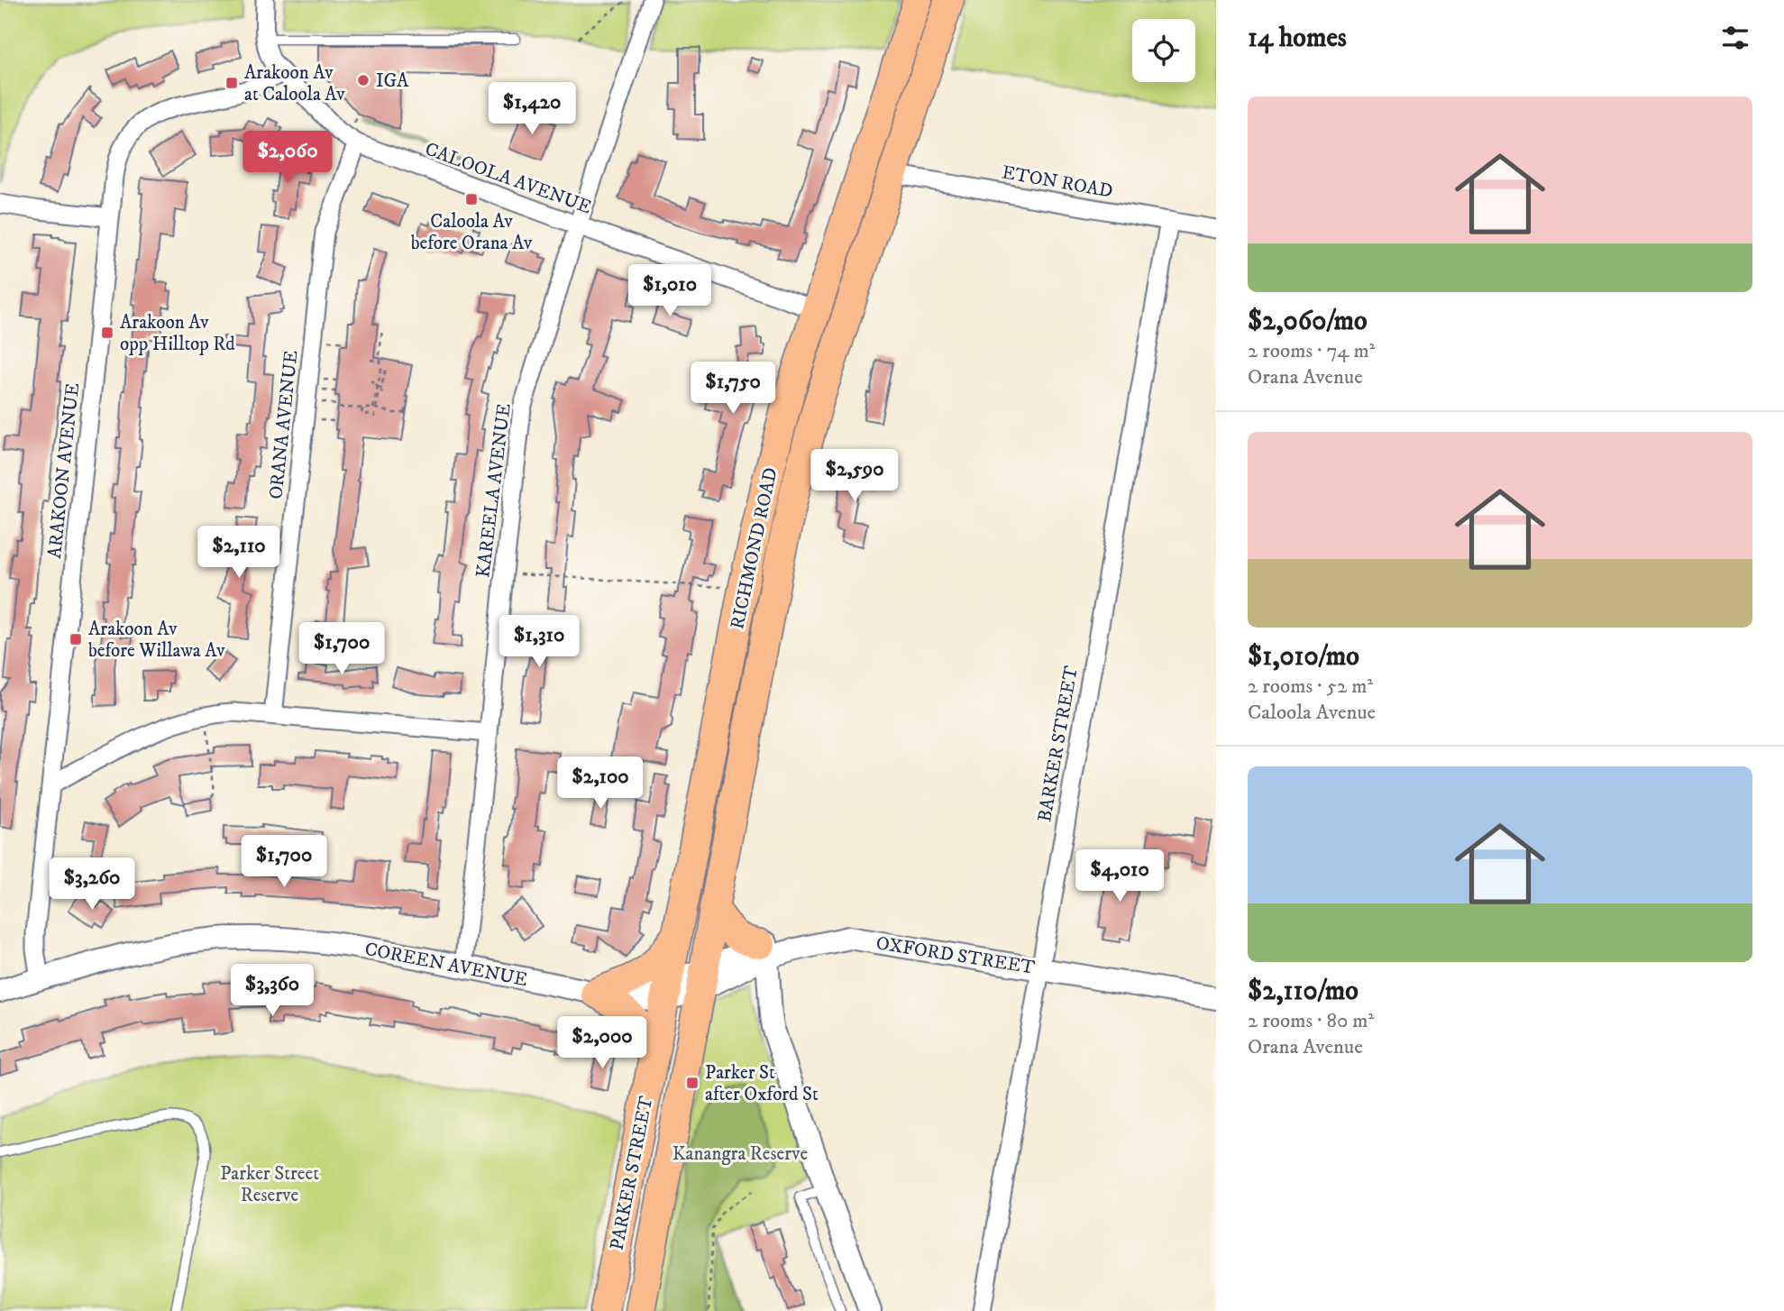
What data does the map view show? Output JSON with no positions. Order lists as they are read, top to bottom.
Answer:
{
  "streets": {
    "highway": ["RICHMOND ROAD", "PARKER STREET"],
    "street": [
      "CALOOLA AVENUE",
      "ETON ROAD",
      "ORANA AVENUE",
      "ARAKOON AVENUE",
      "KAREELA AVENUE",
      "BARKER STREET",
      "OXFORD STREET",
      "COREEN AVENUE"
    ]
  },
  "crossings": [
    ["CALOOLA AVENUE", "ORANA AVENUE"],
    ["CALOOLA AVENUE", "ARAKOON AVENUE"],
    ["CALOOLA AVENUE", "KAREELA AVENUE"],
    ["CALOOLA AVENUE", "RICHMOND ROAD"],
    ["ETON ROAD", "RICHMOND ROAD"],
    ["ETON ROAD", "BARKER STREET"],
    ["ARAKOON AVENUE", "COREEN AVENUE"],
    ["KAREELA AVENUE", "COREEN AVENUE"],
    ["RICHMOND ROAD", "COREEN AVENUE"],
    ["RICHMOND ROAD", "PARKER STREET"],
    ["BARKER STREET", "OXFORD STREET"],
    ["OXFORD STREET", "COREEN AVENUE"],
    ["COREEN AVENUE", "PARKER STREET"]
  ],
  "parks": ["Kanangra Reserve", "Parker Street Reserve"],
  "places": {
    "other": ["IGA"],
    "transit": [
      "Arakoon Av at Caloola Av",
      "Caloola Av before Orana Av",
      "Arakoon Av opp Hilltop Rd",
      "Arakoon Av before Willawa Av",
      "Parker St after Oxford St"
    ]
  },
  "page": {
    "heading": "14 homes",
    "list": [
      {
        "name": "$2,060/mo",
        "note": "2 rooms · 74 m² · Orana Avenue"
      },
      {
        "name": "$1,010/mo",
        "note": "2 rooms · 52 m² · Caloola Avenue"
      },
      {
        "name": "$2,110/mo",
        "note": "2 rooms · 80 m² · Orana Avenue"
      }
    ],
    "price": [
      "$1,420",
      "$2,060",
      "$1,010",
      "$1,750",
      "$2,590",
      "$2,110",
      "$1,310",
      "$1,700",
      "$2,100",
      "$1,700",
      "$4,010",
      "$3,260",
      "$3,360",
      "$2,000"
    ]
  }
}
